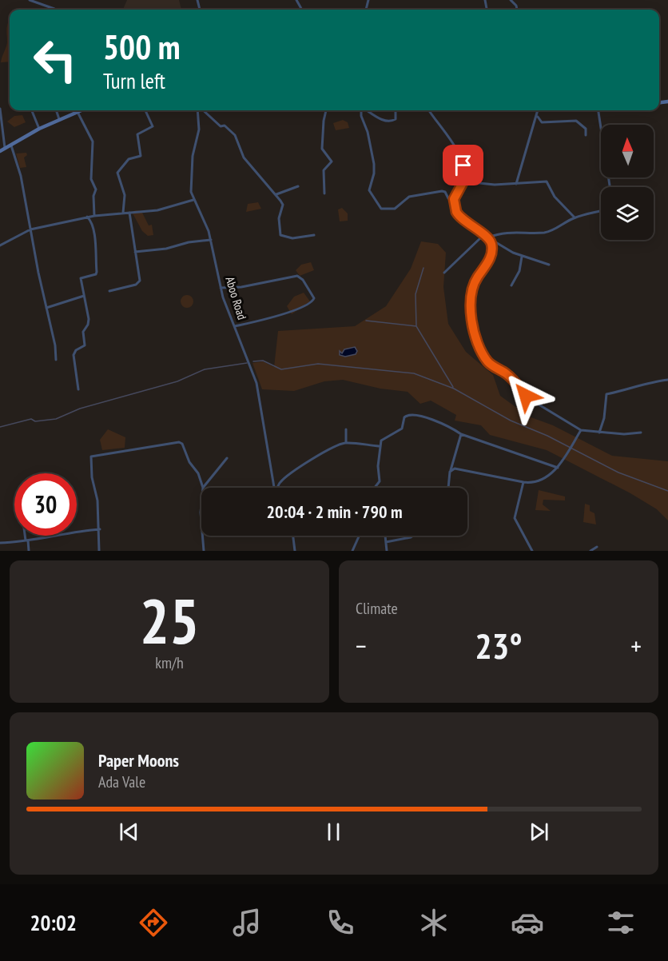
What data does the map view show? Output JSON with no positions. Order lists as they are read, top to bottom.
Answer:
{
  "streets": {
    "street": ["Aboo Road"]
  },
  "north": "top",
  "page": {
    "turn": ["500 m", "Turn left"],
    "limit": "30",
    "trip": "20:04 · 2 min · 790 m",
    "tile": [
      ["25", "km/h"],
      "Climate"
    ],
    "heat": ["−", "23°", "+"],
    "song": ["Paper Moons", "Ada Vale"],
    "tabs": "20:02"
  }
}
